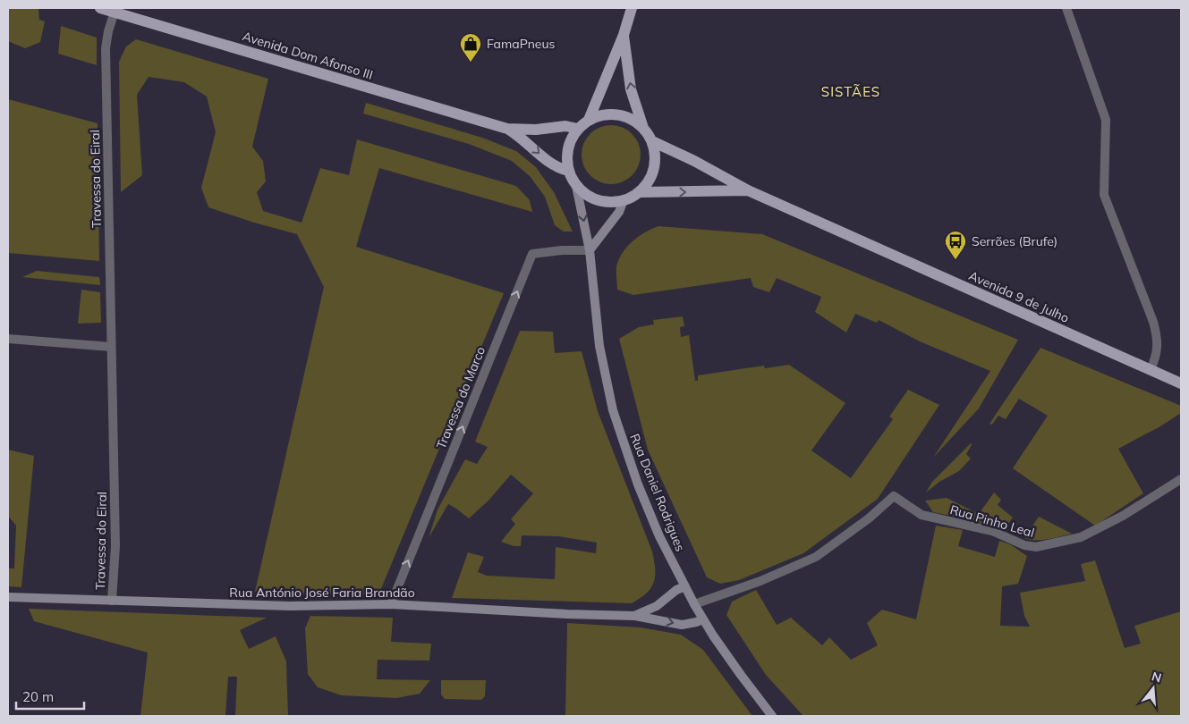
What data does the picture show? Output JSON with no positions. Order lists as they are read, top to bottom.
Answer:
{
  "streets": {
    "main road": ["Avenida Dom Afonso III", "Avenida 9 de Julho"],
    "street": [
      "Travessa do Eiral",
      "Travessa do Marco",
      "Rua Daniel Rodrigues",
      "Rua Pinho Leal",
      "Rua António José Faria Brandão"
    ]
  },
  "crossings": [
    ["Avenida Dom Afonso III", "Travessa do Eiral"],
    ["Avenida Dom Afonso III", "Avenida 9 de Julho"],
    ["Avenida Dom Afonso III", "Rua Daniel Rodrigues"],
    ["Travessa do Eiral", "Rua António José Faria Brandão"],
    ["Avenida 9 de Julho", "Rua Daniel Rodrigues"],
    ["Travessa do Marco", "Rua Daniel Rodrigues"],
    ["Travessa do Marco", "Rua António José Faria Brandão"],
    ["Rua Daniel Rodrigues", "Rua Pinho Leal"],
    ["Rua Daniel Rodrigues", "Rua António José Faria Brandão"]
  ],
  "one_way": ["Travessa do Marco"],
  "districts": ["SISTÃES"],
  "places": {
    "shop": ["FamaPneus"],
    "bus stop": ["Serrões (Brufe)"]
  },
  "scale_bar": "20 m",
  "north": "top"
}
